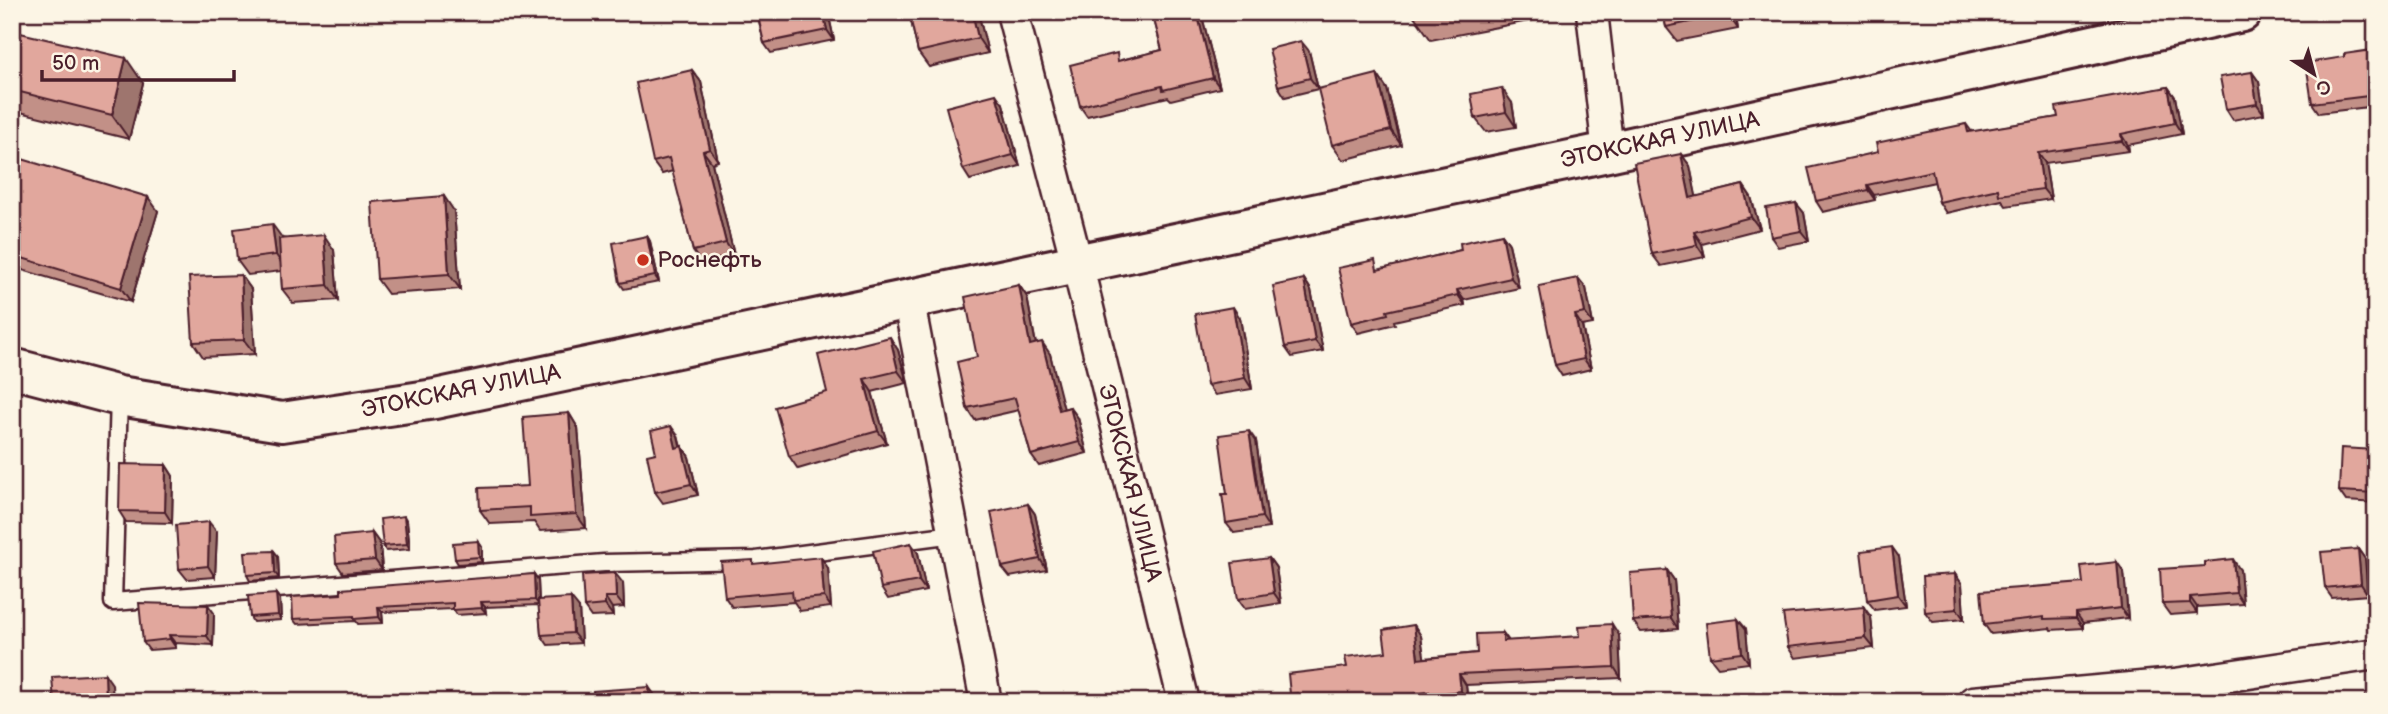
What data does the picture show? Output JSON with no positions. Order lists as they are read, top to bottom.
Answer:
{
  "streets": {
    "main road": ["ЭТОКСКАЯ УЛИЦА"]
  },
  "places": ["Роснефть"],
  "scale_bar": "50 m",
  "north": "bottom right"
}
